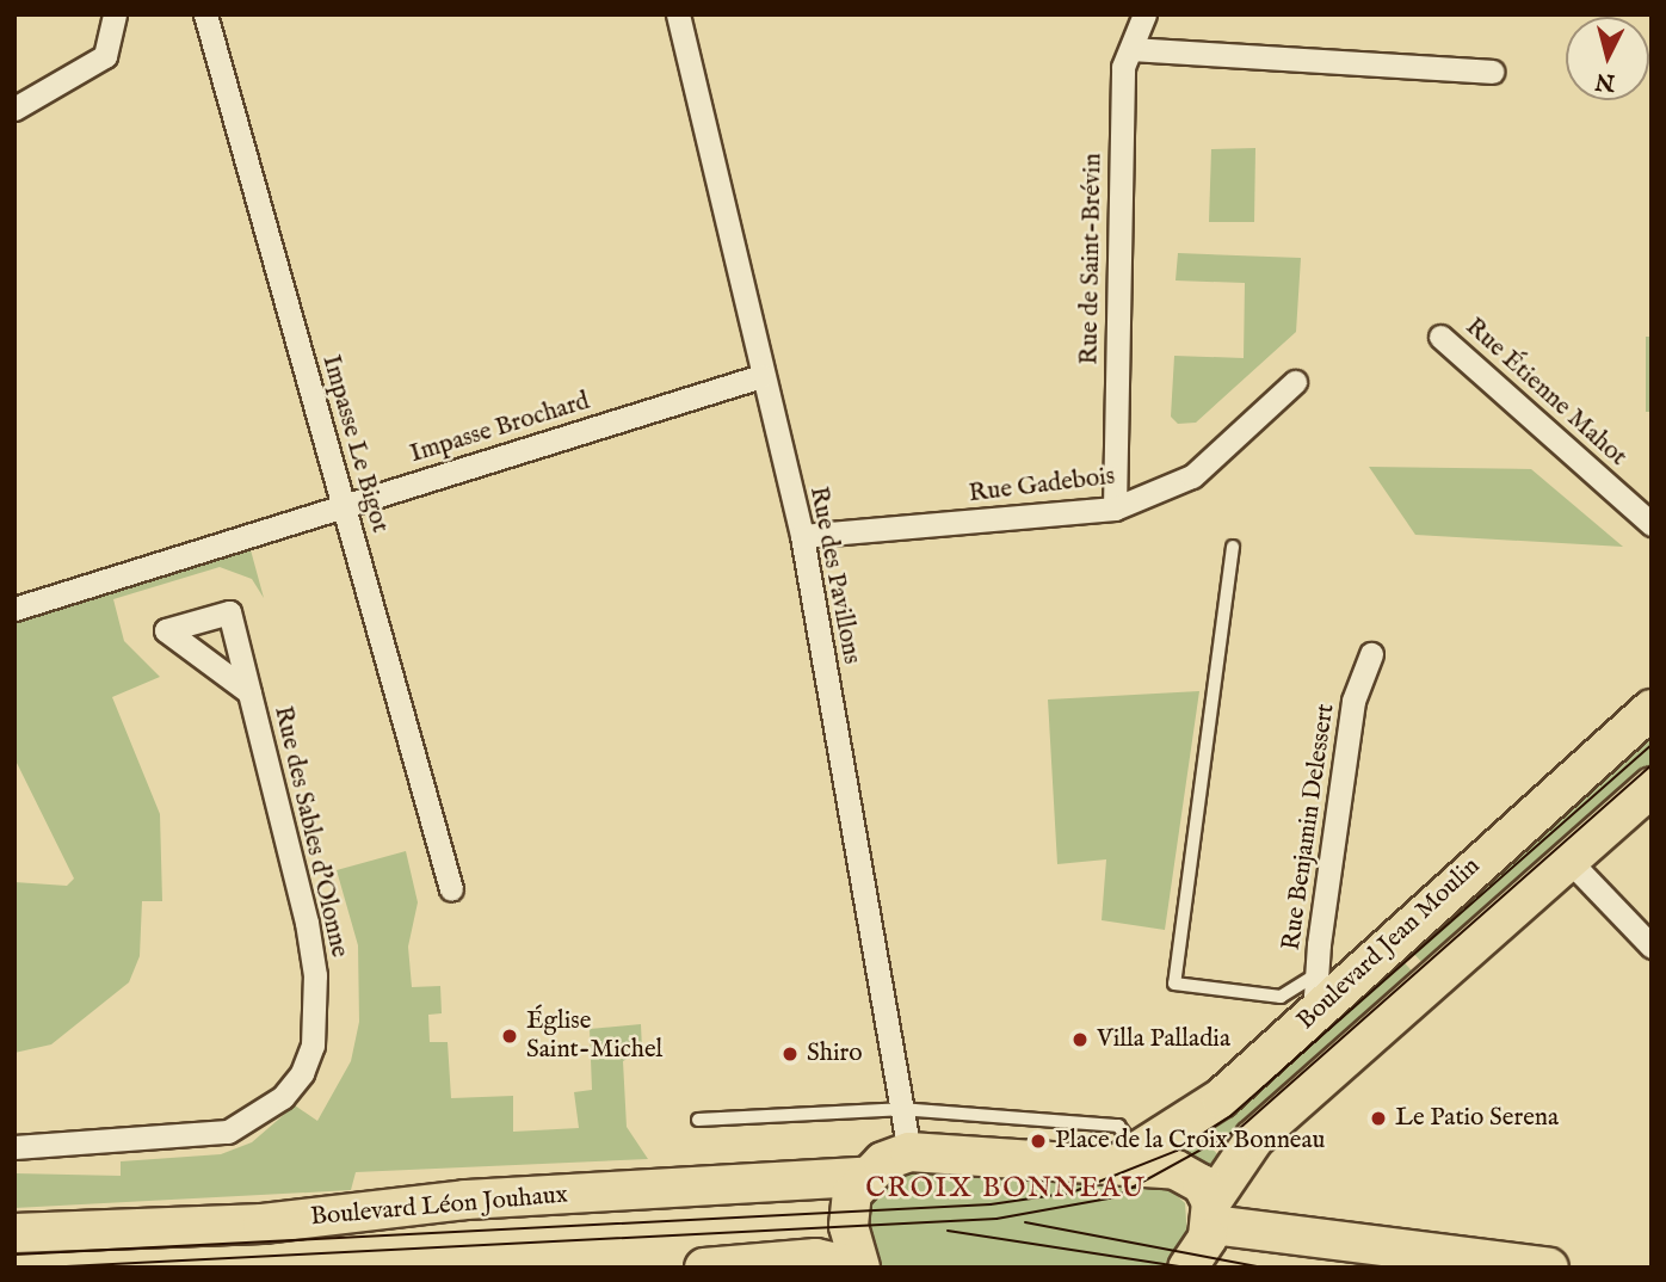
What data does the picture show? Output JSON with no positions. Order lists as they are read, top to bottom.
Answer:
{
  "streets": {
    "main road": ["Boulevard Jean Moulin", "Boulevard Léon Jouhaux"],
    "street": [
      "Rue de Saint-Brévin",
      "Rue Étienne Mahot",
      "Impasse Brochard",
      "Impasse Le Bigot",
      "Rue Gadebois",
      "Rue des Pavillons",
      "Rue Benjamin Delessert",
      "Rue des Sables d'Olonne"
    ]
  },
  "crossings": [
    ["Rue de Saint-Brévin", "Rue Gadebois"],
    ["Impasse Brochard", "Impasse Le Bigot"],
    ["Impasse Brochard", "Rue des Pavillons"],
    ["Rue Gadebois", "Rue des Pavillons"],
    ["Rue Benjamin Delessert", "Boulevard Jean Moulin"]
  ],
  "districts": ["CROIX BONNEAU"],
  "places": [
    "Église Saint-Michel",
    "Villa Palladia",
    "Shiro",
    "Le Patio Serena",
    "Place de la Croix Bonneau"
  ],
  "north": "bottom"
}
